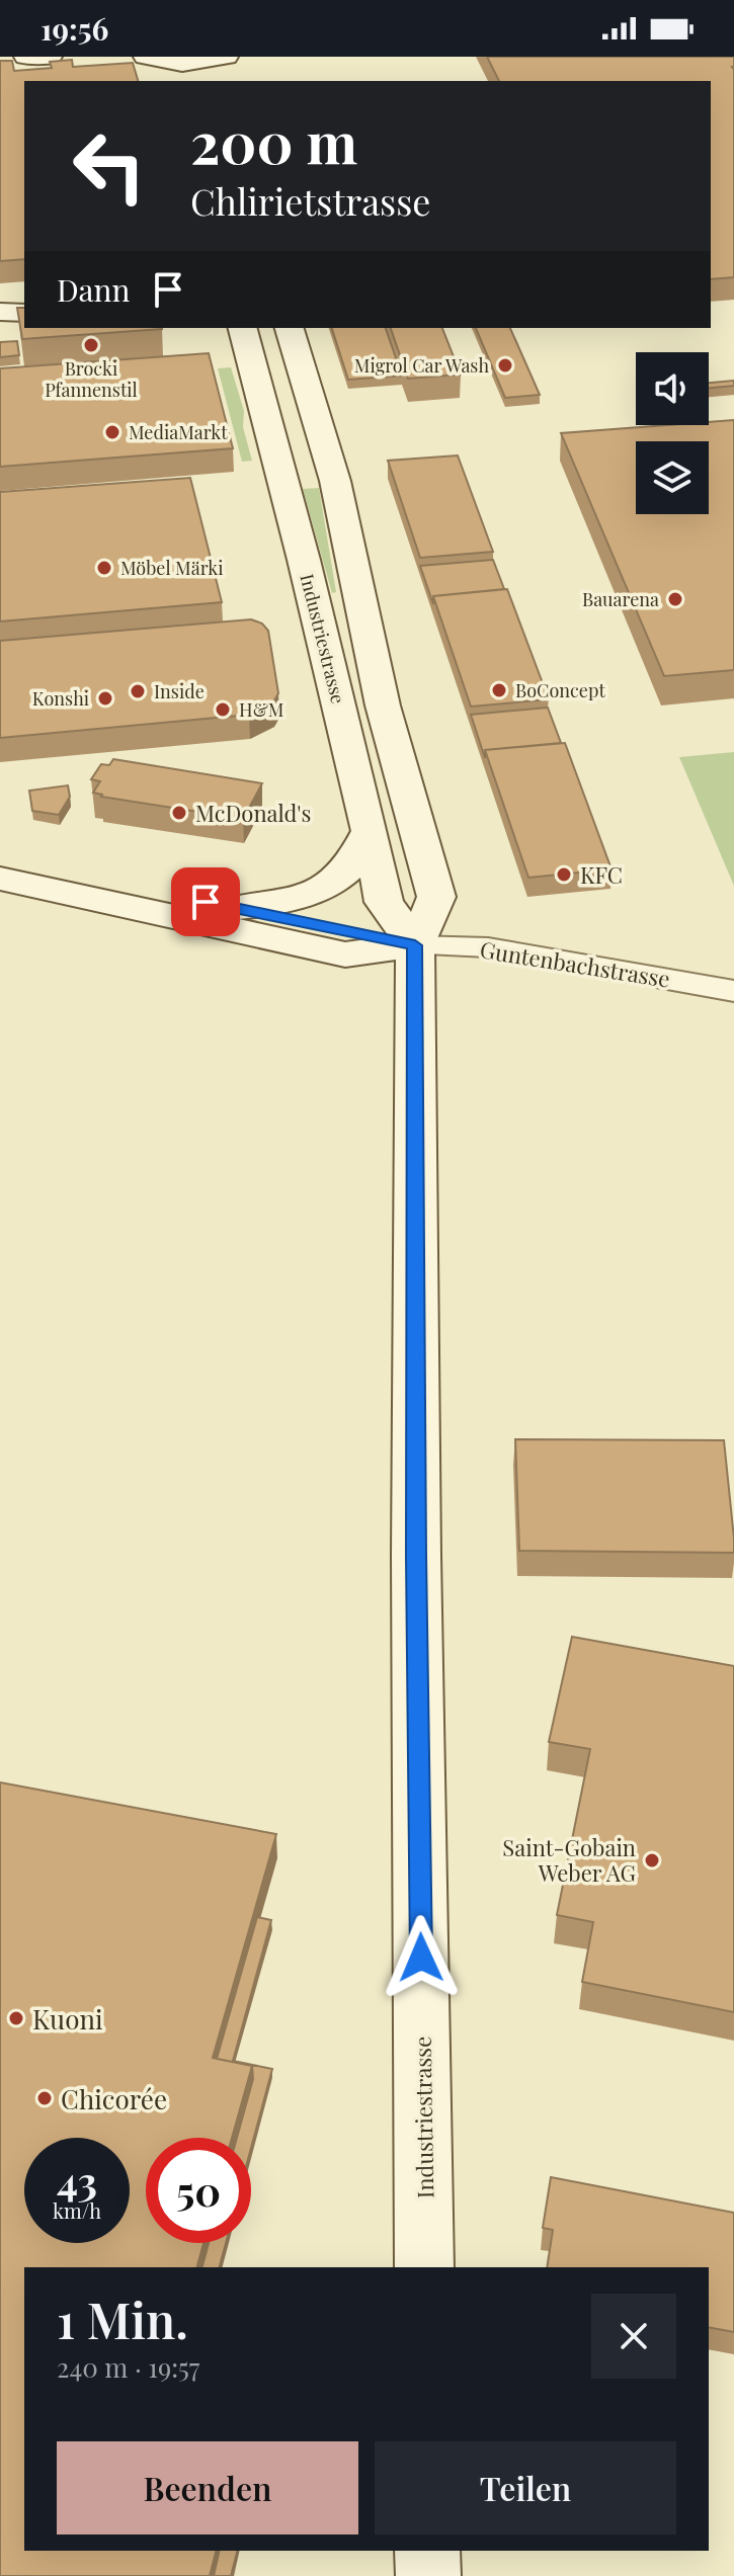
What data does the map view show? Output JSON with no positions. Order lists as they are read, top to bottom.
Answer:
{
  "streets": {
    "main road": ["Industriestrasse"],
    "street": ["Guntenbachstrasse"]
  },
  "crossings": [
    ["Industriestrasse", "Guntenbachstrasse"]
  ],
  "places": [
    "Brocki Pfannenstil",
    "Migrol Car Wash",
    "MediaMarkt",
    "Möbel Märki",
    "Bauarena",
    "BoConcept",
    "Inside",
    "Konshi",
    "H&M",
    "McDonald's",
    "KFC",
    "Saint-Gobain Weber AG",
    "Kuoni",
    "Chicorée"
  ],
  "page": {
    "status": "19:56",
    "turn": ["200 m", "Chlirietstrasse"],
    "then": "Dann",
    "speed": "43 km/h",
    "limit": "50",
    "heading": ["1 Min.", "240 m · 19:57"],
    "buttons": ["Beenden", "Teilen"]
  }
}
